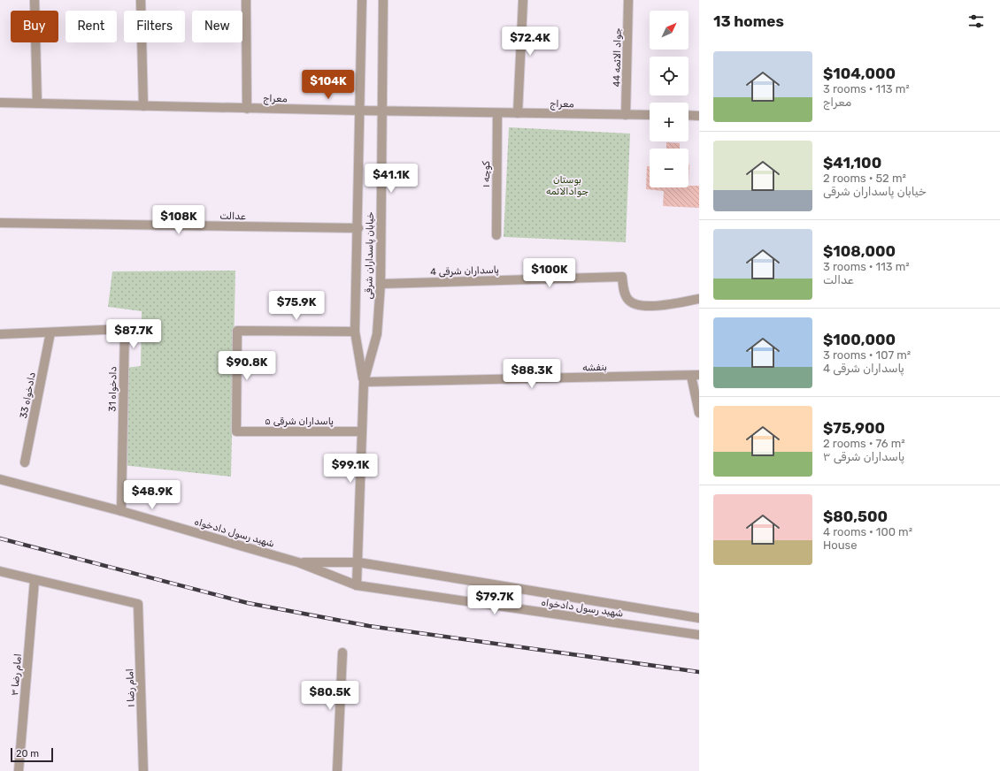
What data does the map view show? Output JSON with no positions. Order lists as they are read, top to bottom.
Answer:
{
  "streets": {
    "street": [
      "جواد الائمه 44",
      "معراج",
      "کوچه ۱",
      "عدالت",
      "خیابان پاسداران شرقی",
      "پاسداران شرقی 4",
      "بنفشه",
      "دادخواه 31",
      "دادخواه 33",
      "پاسداران شرقی ۵",
      "شهید رسول دادخواه",
      "امام رضا ۳",
      "امام رضا ۱"
    ]
  },
  "crossings": [
    ["جواد الائمه 44", "معراج"],
    ["معراج", "کوچه ۱"],
    ["معراج", "خیابان پاسداران شرقی"],
    ["عدالت", "خیابان پاسداران شرقی"],
    ["خیابان پاسداران شرقی", "پاسداران شرقی 4"],
    ["خیابان پاسداران شرقی", "بنفشه"],
    ["خیابان پاسداران شرقی", "پاسداران شرقی ۵"],
    ["خیابان پاسداران شرقی", "شهید رسول دادخواه"],
    ["دادخواه 31", "دادخواه 33"],
    ["دادخواه 31", "شهید رسول دادخواه"],
    ["امام رضا ۳", "امام رضا ۱"]
  ],
  "parks": ["بوستان جوادالائمه"],
  "scale_bar": "20 m",
  "north": "top right",
  "page": {
    "heading": "13 homes",
    "map_buttons": ["+", "−"],
    "chip": [
      "Buy",
      "Rent",
      "Filters",
      "New"
    ],
    "price": [
      "$72.4K",
      "$104K",
      "$41.1K",
      "$108K",
      "$100K",
      "$75.9K",
      "$87.7K",
      "$90.8K",
      "$88.3K",
      "$99.1K",
      "$48.9K",
      "$79.7K",
      "$80.5K"
    ],
    "list": [
      {
        "name": "$104,000",
        "note": "3 rooms · 113 m² · معراج"
      },
      {
        "name": "$41,100",
        "note": "2 rooms · 52 m² · خیابان پاسداران شرقی"
      },
      {
        "name": "$108,000",
        "note": "3 rooms · 113 m² · عدالت"
      },
      {
        "name": "$100,000",
        "note": "3 rooms · 107 m² · پاسداران شرقی 4"
      },
      {
        "name": "$75,900",
        "note": "2 rooms · 76 m² · پاسداران شرقی ۳"
      },
      {
        "name": "$80,500",
        "note": "4 rooms · 100 m² · House"
      }
    ],
    "scale": "20 m"
  }
}
